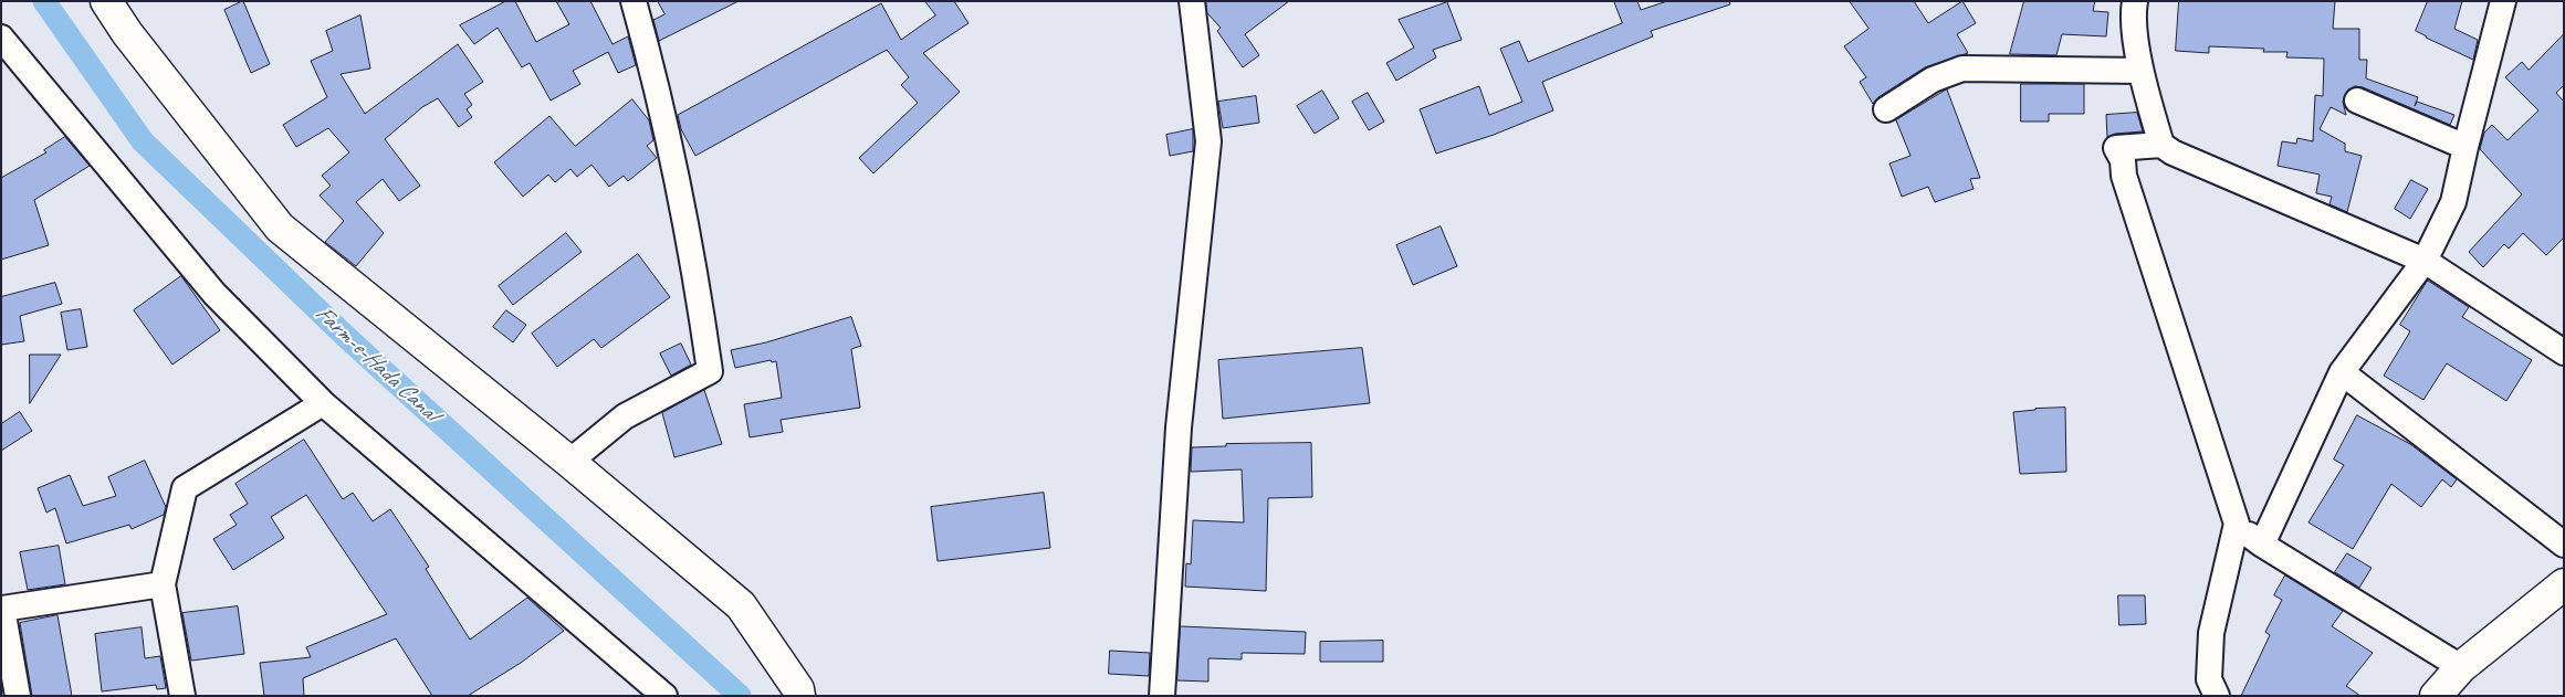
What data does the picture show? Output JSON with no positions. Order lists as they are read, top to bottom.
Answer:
{
  "water": ["Farm-e-Hada Canal"]
}
